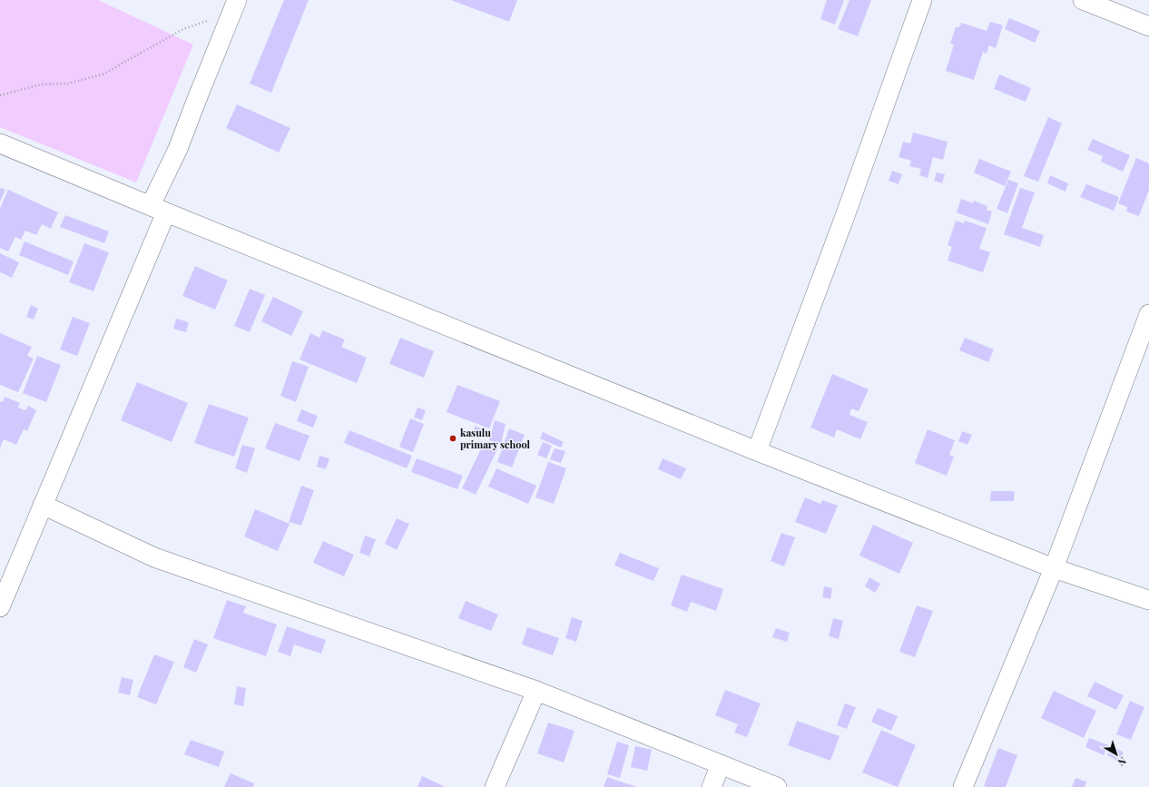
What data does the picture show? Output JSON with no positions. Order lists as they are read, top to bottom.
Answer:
{
  "places": ["kasulu primary school"],
  "north": "bottom right"
}
